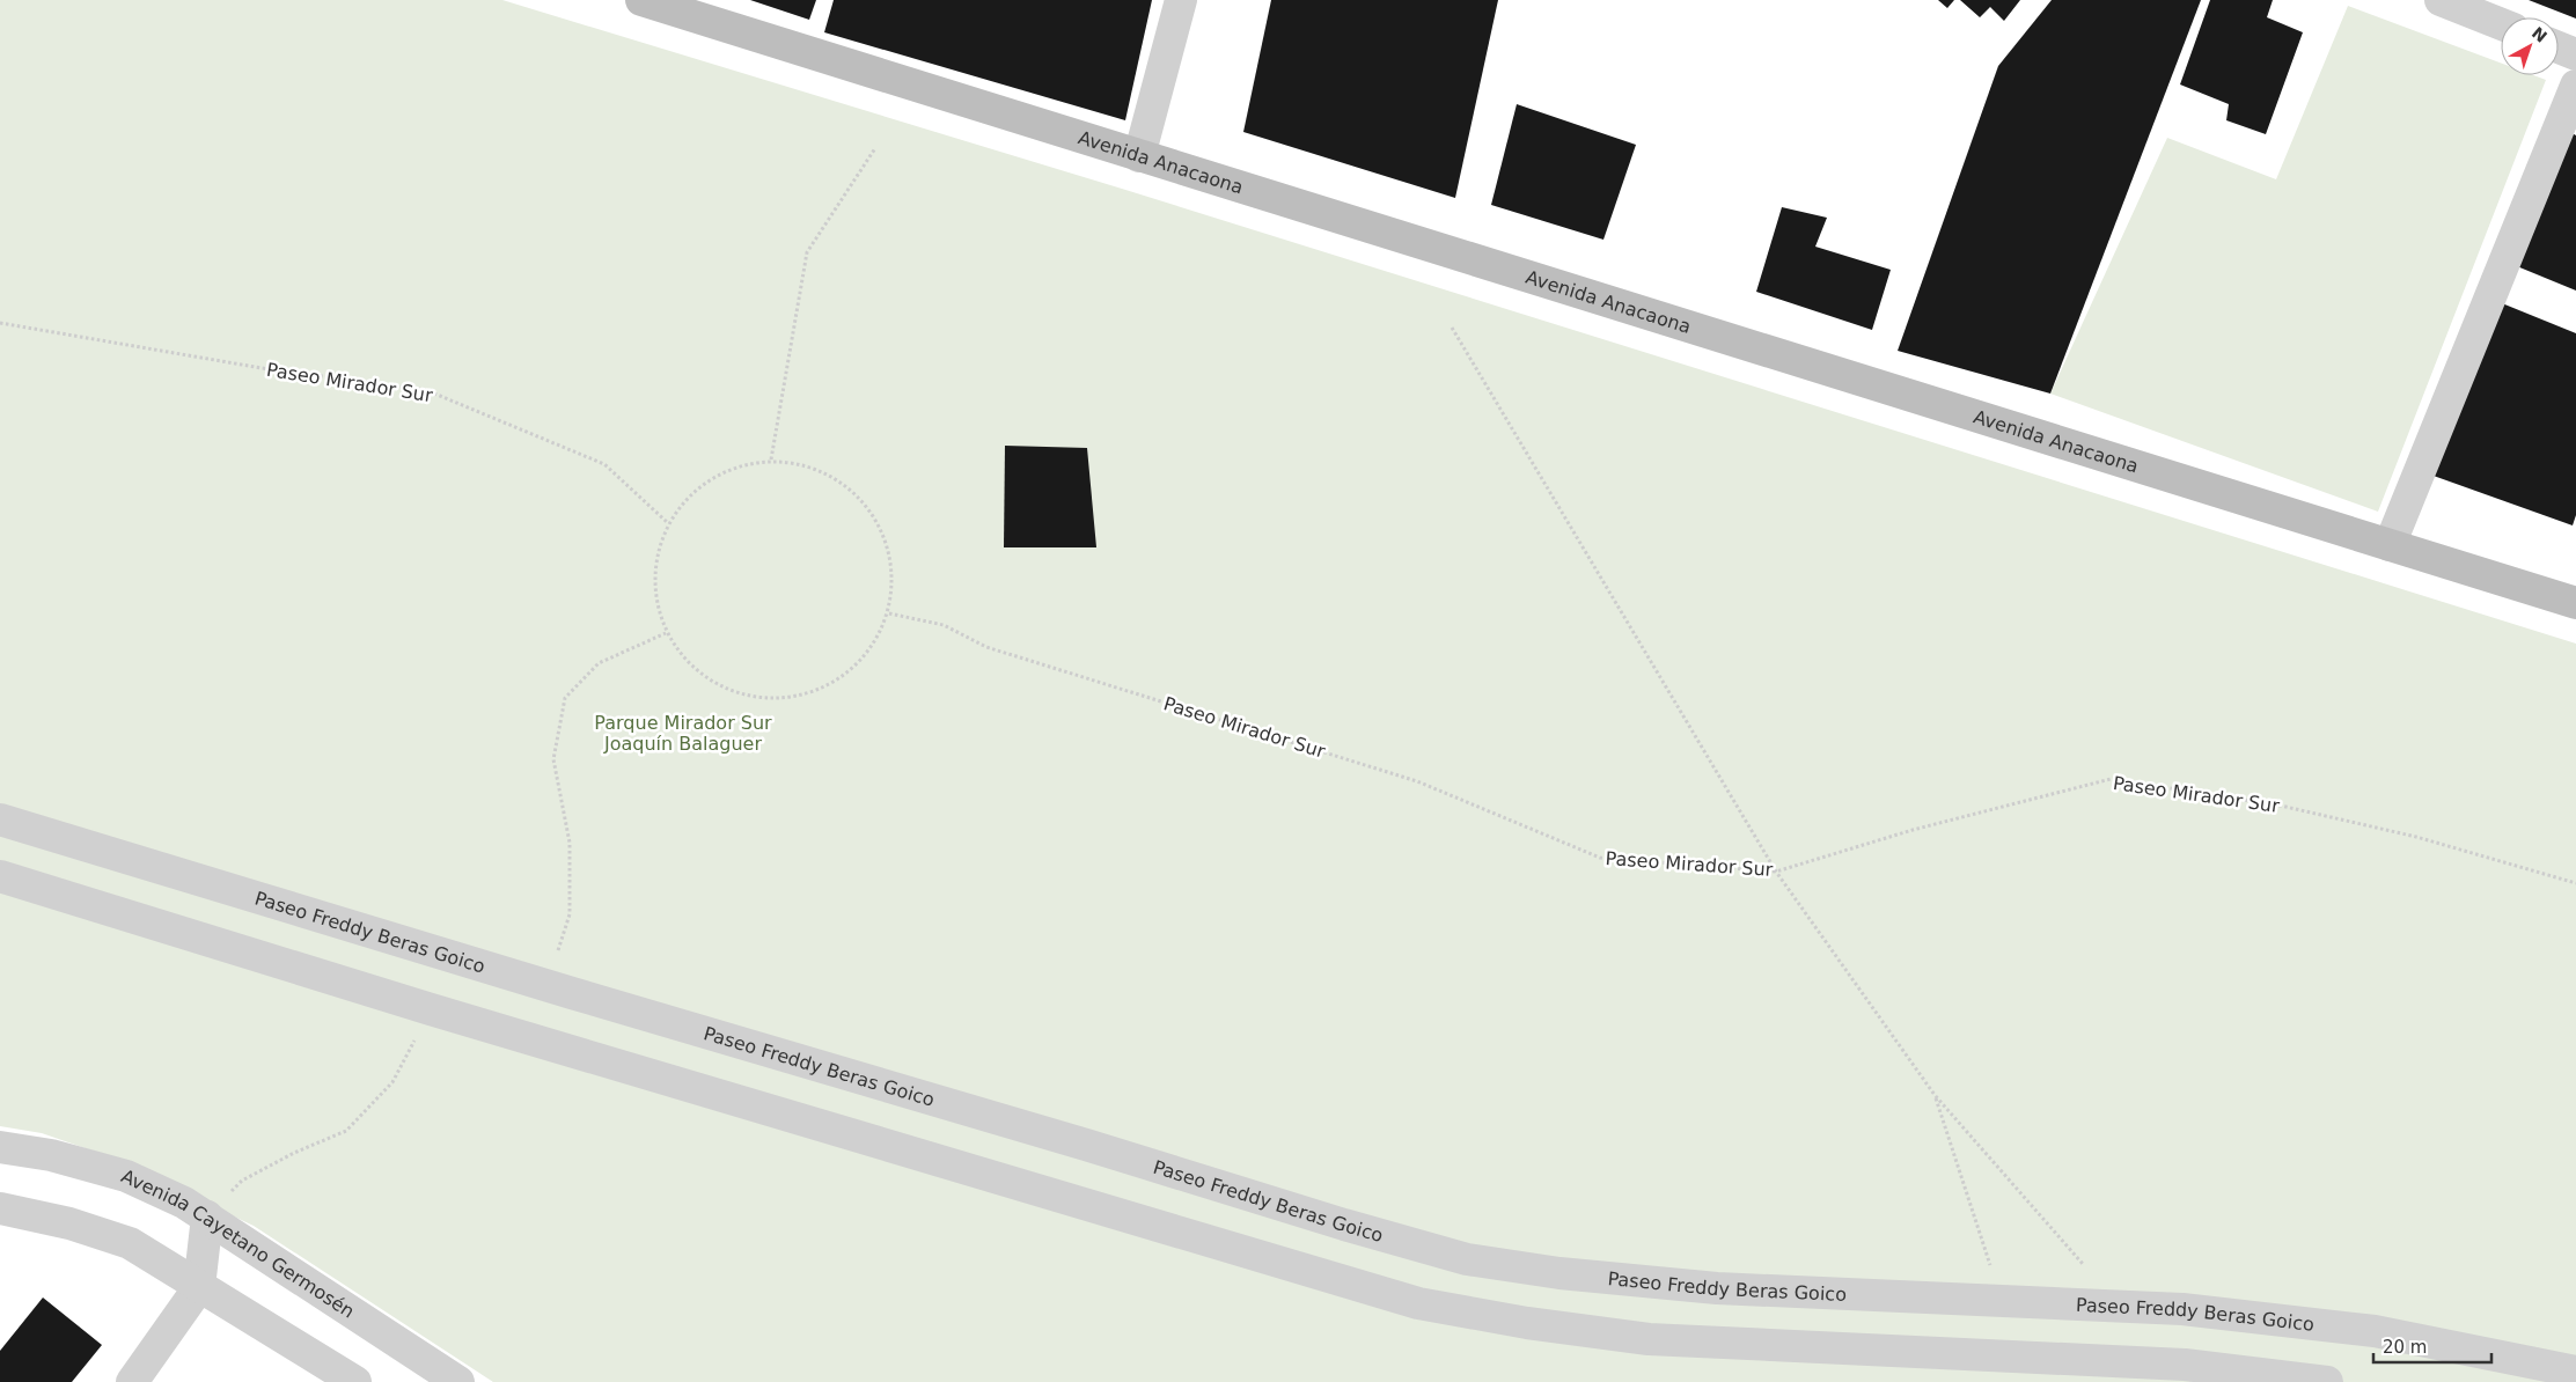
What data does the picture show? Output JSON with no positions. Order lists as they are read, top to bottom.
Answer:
{
  "streets": {
    "main road": ["Avenida Anacaona"],
    "street": ["Paseo Freddy Beras Goico", "Avenida Cayetano Germosén"],
    "path": ["Paseo Mirador Sur"]
  },
  "parks": ["Parque Mirador Sur Joaquín Balaguer"],
  "scale_bar": "20 m",
  "north": "top right"
}
